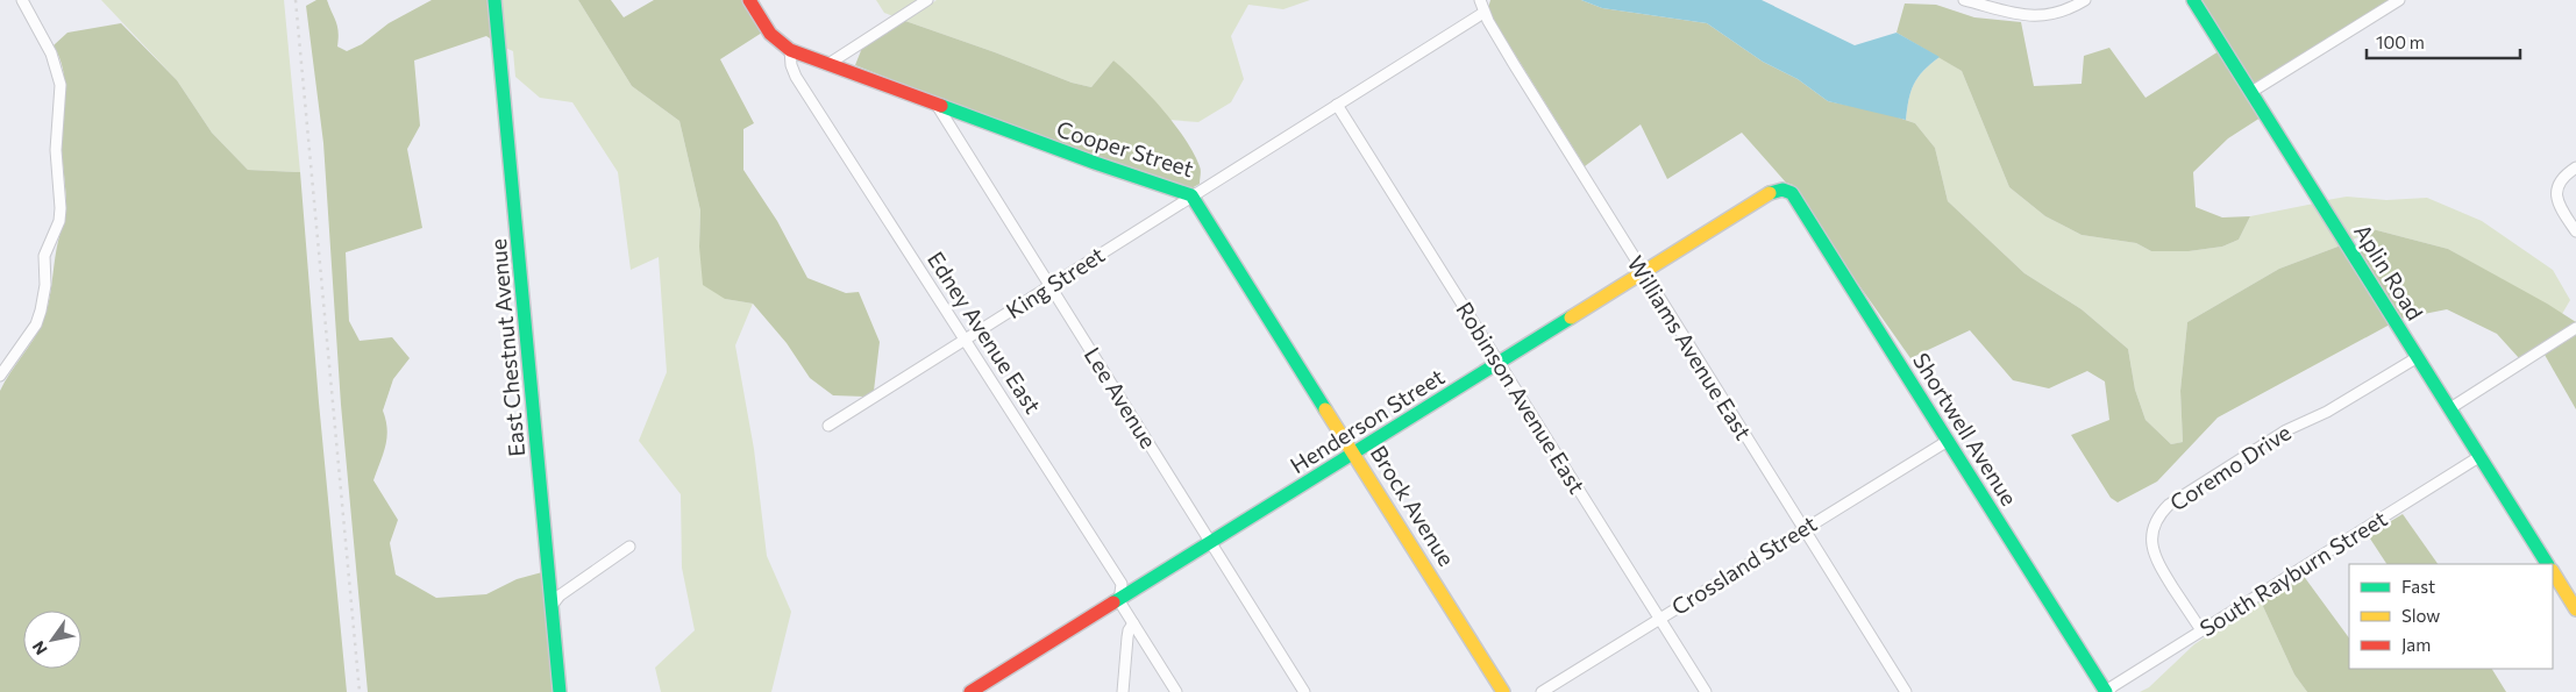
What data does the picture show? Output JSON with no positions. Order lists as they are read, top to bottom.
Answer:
{
  "streets": {
    "street": [
      "Cooper Street",
      "Aplin Road",
      "King Street",
      "Edney Avenue East",
      "East Chestnut Avenue",
      "Williams Avenue East",
      "Lee Avenue",
      "Robinson Avenue East",
      "Henderson Street",
      "Shortwell Avenue",
      "Coremo Drive",
      "Brock Avenue",
      "Crossland Street",
      "South Rayburn Street"
    ]
  },
  "crossings": [
    ["Cooper Street", "King Street"],
    ["Cooper Street", "Edney Avenue East"],
    ["Cooper Street", "Williams Avenue East"],
    ["Cooper Street", "Lee Avenue"],
    ["Cooper Street", "Robinson Avenue East"],
    ["Cooper Street", "Brock Avenue"],
    ["Aplin Road", "Coremo Drive"],
    ["Aplin Road", "South Rayburn Street"],
    ["King Street", "Edney Avenue East"],
    ["King Street", "Lee Avenue"],
    ["King Street", "Brock Avenue"],
    ["Edney Avenue East", "Henderson Street"],
    ["Williams Avenue East", "Henderson Street"],
    ["Williams Avenue East", "Crossland Street"],
    ["Lee Avenue", "Henderson Street"],
    ["Robinson Avenue East", "Henderson Street"],
    ["Robinson Avenue East", "Crossland Street"],
    ["Henderson Street", "Shortwell Avenue"],
    ["Henderson Street", "Brock Avenue"],
    ["Shortwell Avenue", "Crossland Street"],
    ["Shortwell Avenue", "South Rayburn Street"],
    ["Coremo Drive", "South Rayburn Street"]
  ],
  "legend": ["Fast", "Slow", "Jam"],
  "scale_bar": "100 m",
  "north": "bottom left"
}
